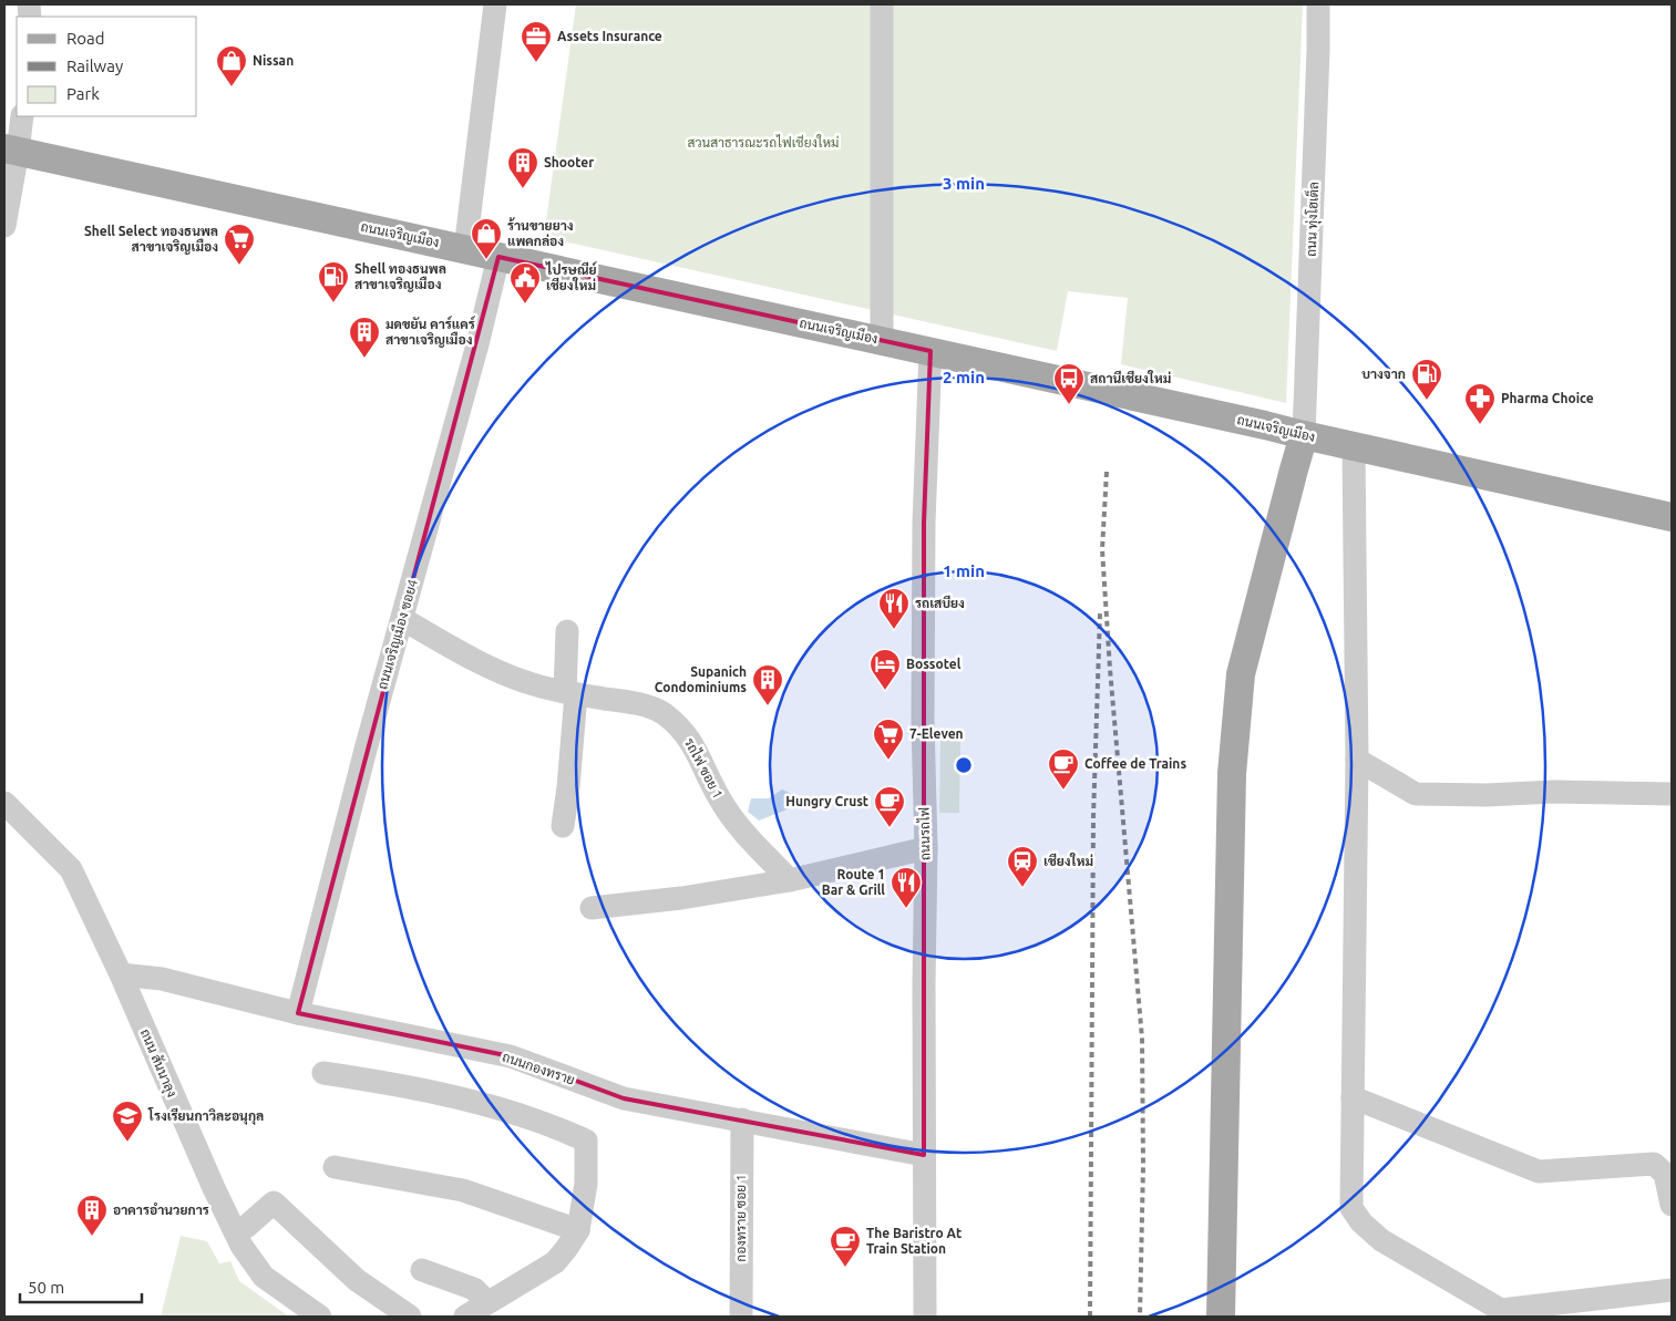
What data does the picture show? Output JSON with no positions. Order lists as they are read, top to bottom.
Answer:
{
  "streets": {
    "main road": ["ถนนเจริญเมือง"],
    "street": [
      "ถนน ทุ่งโฮเต็ล",
      "ถนนเจริญเมือง ซอย4",
      "รถไฟ ซอย 1",
      "ถนนรถไฟ",
      "ถนน สันนาลุง",
      "ถนนกองทราย",
      "กองทราย ซอย 1"
    ]
  },
  "crossings": [
    ["ถนน ทุ่งโฮเต็ล", "ถนนเจริญเมือง"],
    ["ถนนเจริญเมือง", "ถนนเจริญเมือง ซอย4"],
    ["ถนนเจริญเมือง", "ถนนรถไฟ"],
    ["ถนนเจริญเมือง ซอย4", "รถไฟ ซอย 1"],
    ["ถนนเจริญเมือง ซอย4", "ถนนกองทราย"],
    ["ถนนรถไฟ", "ถนนกองทราย"],
    ["ถนน สันนาลุง", "ถนนกองทราย"],
    ["ถนนกองทราย", "กองทราย ซอย 1"]
  ],
  "parks": ["สวนสาธารณะรถไฟเชียงใหม่"],
  "places": {
    "office": ["Assets Insurance"],
    "shop": ["Nissan", "ร้านขายยาง แพคกล่อง"],
    "building": [
      "Shooter",
      "มดขยัน คาร์แคร์ สาขาเจริญเมือง",
      "Supanich Condominiums",
      "อาคารอำนวยการ"
    ],
    "supermarket": ["Shell Select ทองธนพล สาขาเจริญเมือง", "7-Eleven"],
    "fuel station": ["Shell ทองธนพล สาขาเจริญเมือง", "บางจาก"],
    "public building": ["ไปรษณีย์ เชียงใหม่"],
    "bus stop": ["สถานีเชียงใหม่"],
    "pharmacy": ["Pharma Choice"],
    "restaurant": ["รถเสบียง", "Route 1 Bar & Grill"],
    "hotel": ["Bossotel"],
    "cafe": ["Coffee de Trains", "Hungry Crust", "The Baristro At Train Station"],
    "station": ["เชียงใหม่"],
    "school or university": ["โรงเรียนกาวิละอนุกุล"]
  },
  "legend": ["Road", "Railway", "Park"],
  "scale_bar": "50 m",
  "rings": ["3 min", "2 min", "1 min"]
}
